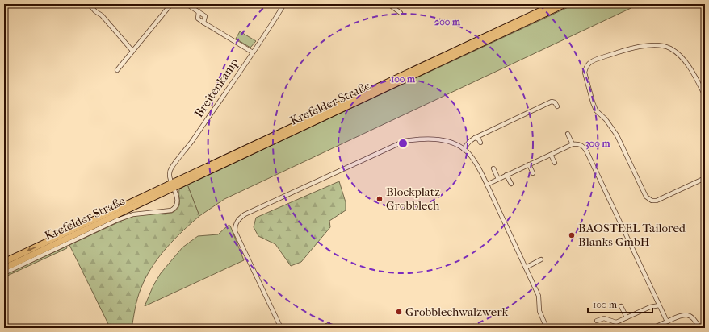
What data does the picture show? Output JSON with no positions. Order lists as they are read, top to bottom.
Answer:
{
  "streets": {
    "main road": ["Krefelder Straße"],
    "street": ["Breitenkamp"]
  },
  "crossings": [
    ["Breitenkamp", "Krefelder Straße"]
  ],
  "places": ["Blockplatz Grobblech", "BAOSTEEL Tailored Blanks GmbH", "Grobblechwalzwerk"],
  "scale_bar": "100 m",
  "rings": ["200 m", "100 m", "300 m"]
}
